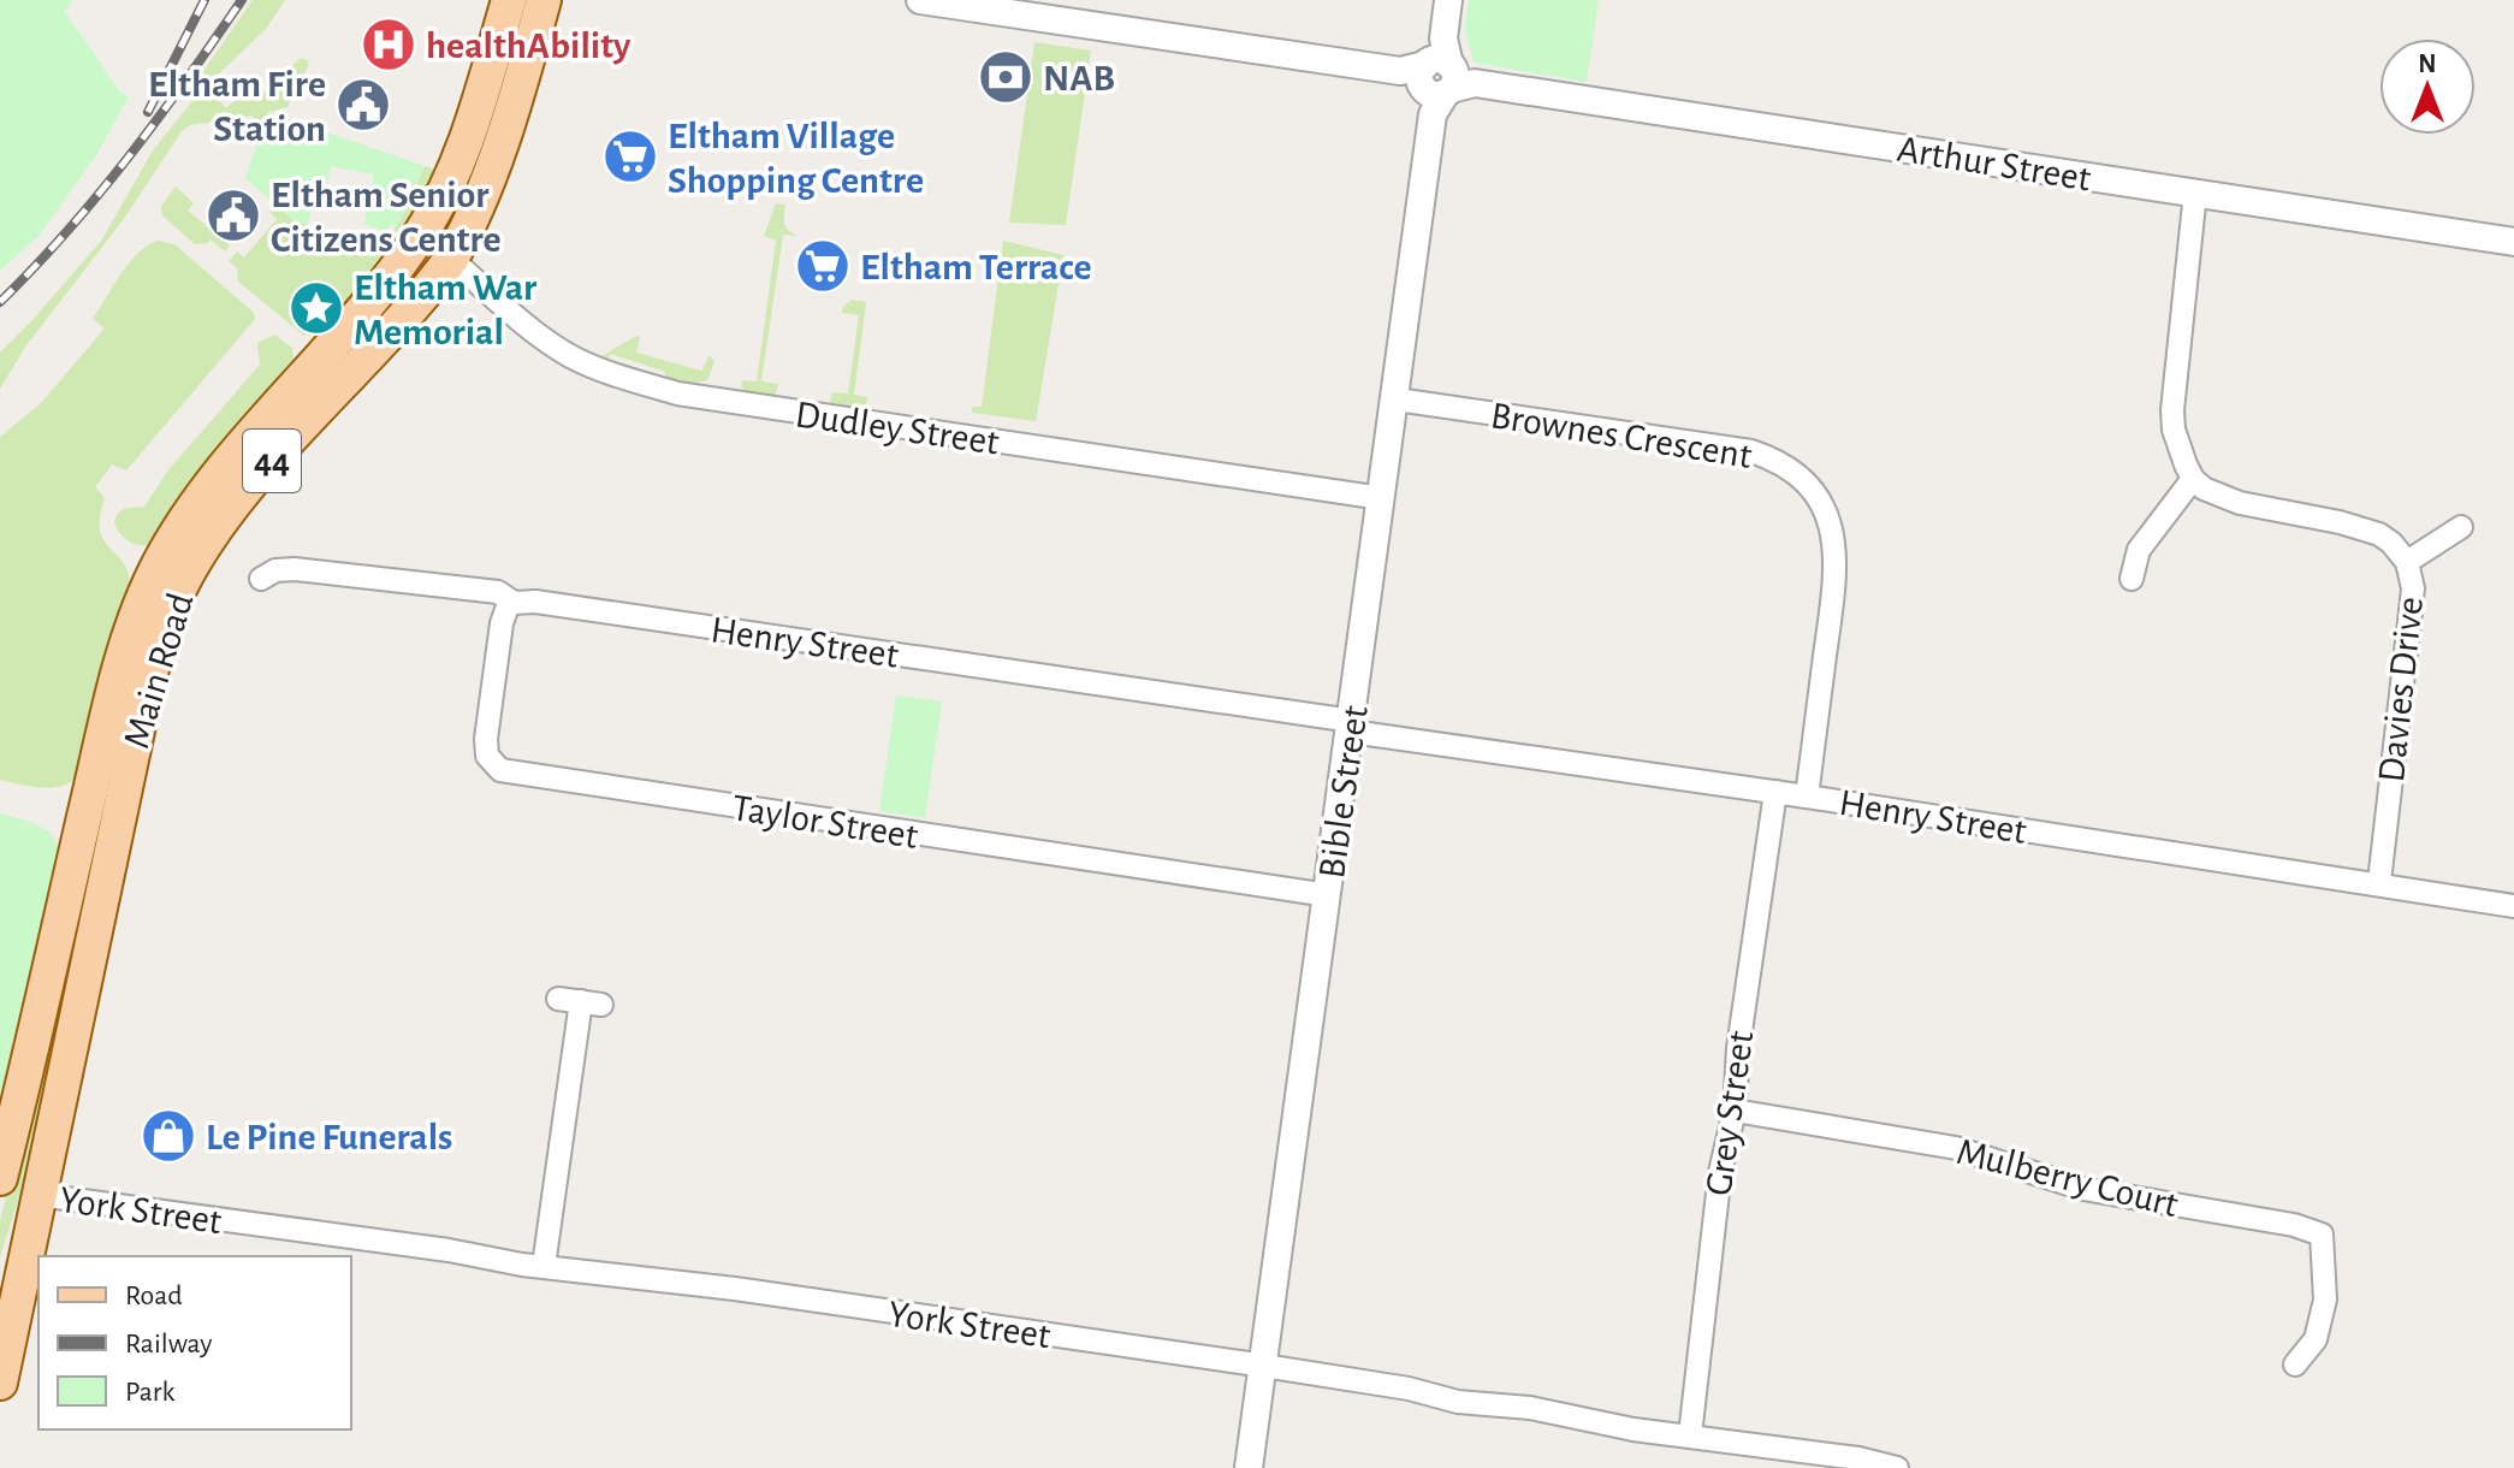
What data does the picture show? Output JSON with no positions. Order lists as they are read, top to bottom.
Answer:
{
  "streets": {
    "main road": ["44", "Main Road"],
    "street": [
      "Arthur Street",
      "Dudley Street",
      "Brownes Crescent",
      "Henry Street",
      "Davies Drive",
      "Bible Street",
      "Taylor Street",
      "Grey Street",
      "Mulberry Court",
      "York Street"
    ]
  },
  "crossings": [
    ["Arthur Street", "Bible Street"],
    ["Dudley Street", "Main Road"],
    ["Dudley Street", "Bible Street"],
    ["Brownes Crescent", "Henry Street"],
    ["Brownes Crescent", "Bible Street"],
    ["Henry Street", "Davies Drive"],
    ["Henry Street", "Bible Street"],
    ["Henry Street", "Taylor Street"],
    ["Henry Street", "Grey Street"],
    ["Main Road", "York Street"],
    ["Bible Street", "Taylor Street"],
    ["Bible Street", "York Street"],
    ["Grey Street", "Mulberry Court"],
    ["Grey Street", "York Street"]
  ],
  "places": {
    "hospital": ["healthAbility"],
    "bank": ["NAB"],
    "public building": ["Eltham Fire Station", "Eltham Senior Citizens Centre"],
    "supermarket": ["Eltham Village Shopping Centre", "Eltham Terrace"],
    "place": ["Eltham War Memorial"],
    "shop": ["Le Pine Funerals"]
  },
  "legend": ["Road", "Railway", "Park"],
  "north": "top"
}
